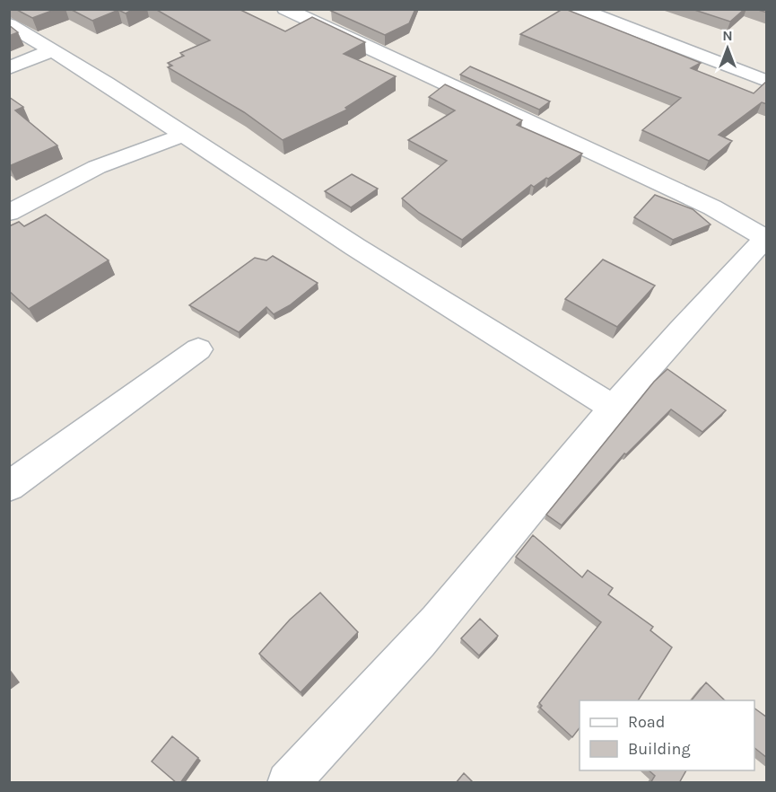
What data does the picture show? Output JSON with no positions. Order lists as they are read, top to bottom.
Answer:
{
  "legend": ["Road", "Building"],
  "north": "top"
}
